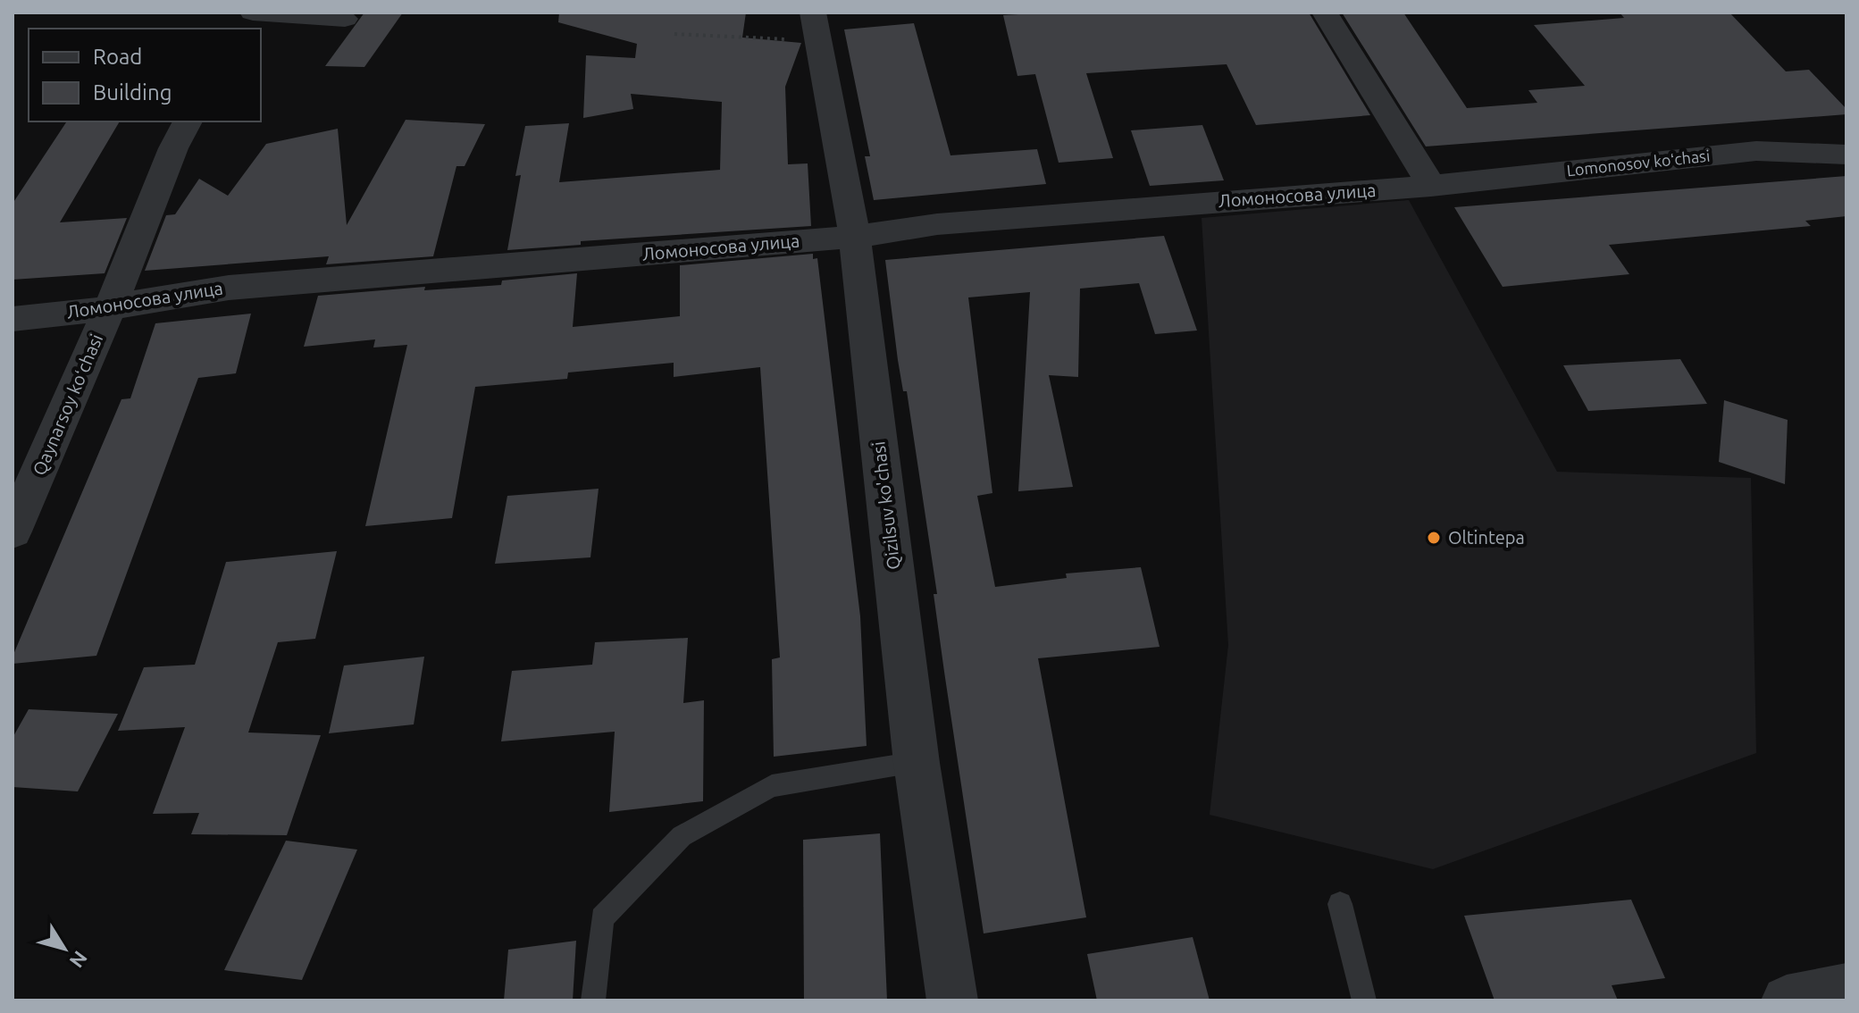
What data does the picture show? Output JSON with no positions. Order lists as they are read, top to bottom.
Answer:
{
  "streets": {
    "street": [
      "Lomonosov koʻchasi",
      "Ломоносова улица",
      "Qaynarsoy koʻchasi",
      "Qizilsuv ko'chasi"
    ]
  },
  "crossings": [
    ["Lomonosov koʻchasi", "Ломоносова улица"],
    ["Ломоносова улица", "Qaynarsoy koʻchasi"],
    ["Ломоносова улица", "Qizilsuv ko'chasi"]
  ],
  "places": ["Oltintepa"],
  "legend": ["Road", "Building"],
  "north": "bottom right"
}
